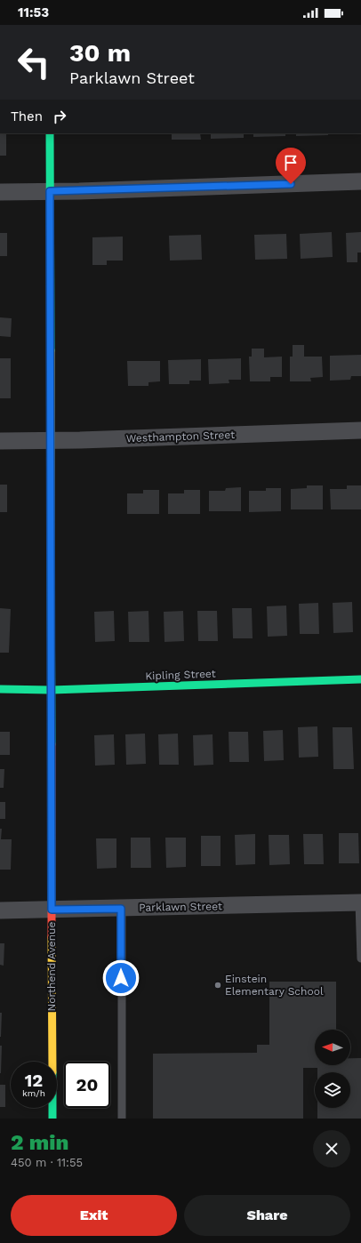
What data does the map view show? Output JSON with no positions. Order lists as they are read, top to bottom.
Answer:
{
  "streets": {
    "street": [
      "Westhampton Street",
      "Kipling Street",
      "Parklawn Street",
      "Northend Avenue"
    ]
  },
  "crossings": [
    ["Westhampton Street", "Northend Avenue"],
    ["Kipling Street", "Northend Avenue"],
    ["Parklawn Street", "Northend Avenue"]
  ],
  "places": ["Einstein Elementary School"],
  "north": "left",
  "page": {
    "status": "11:53",
    "turn": ["30 m", "Parklawn Street"],
    "then": "Then",
    "speed": "12 km/h",
    "limit": "20",
    "heading": ["2 min", "450 m · 11:55"],
    "buttons": ["Exit", "Share"]
  }
}
